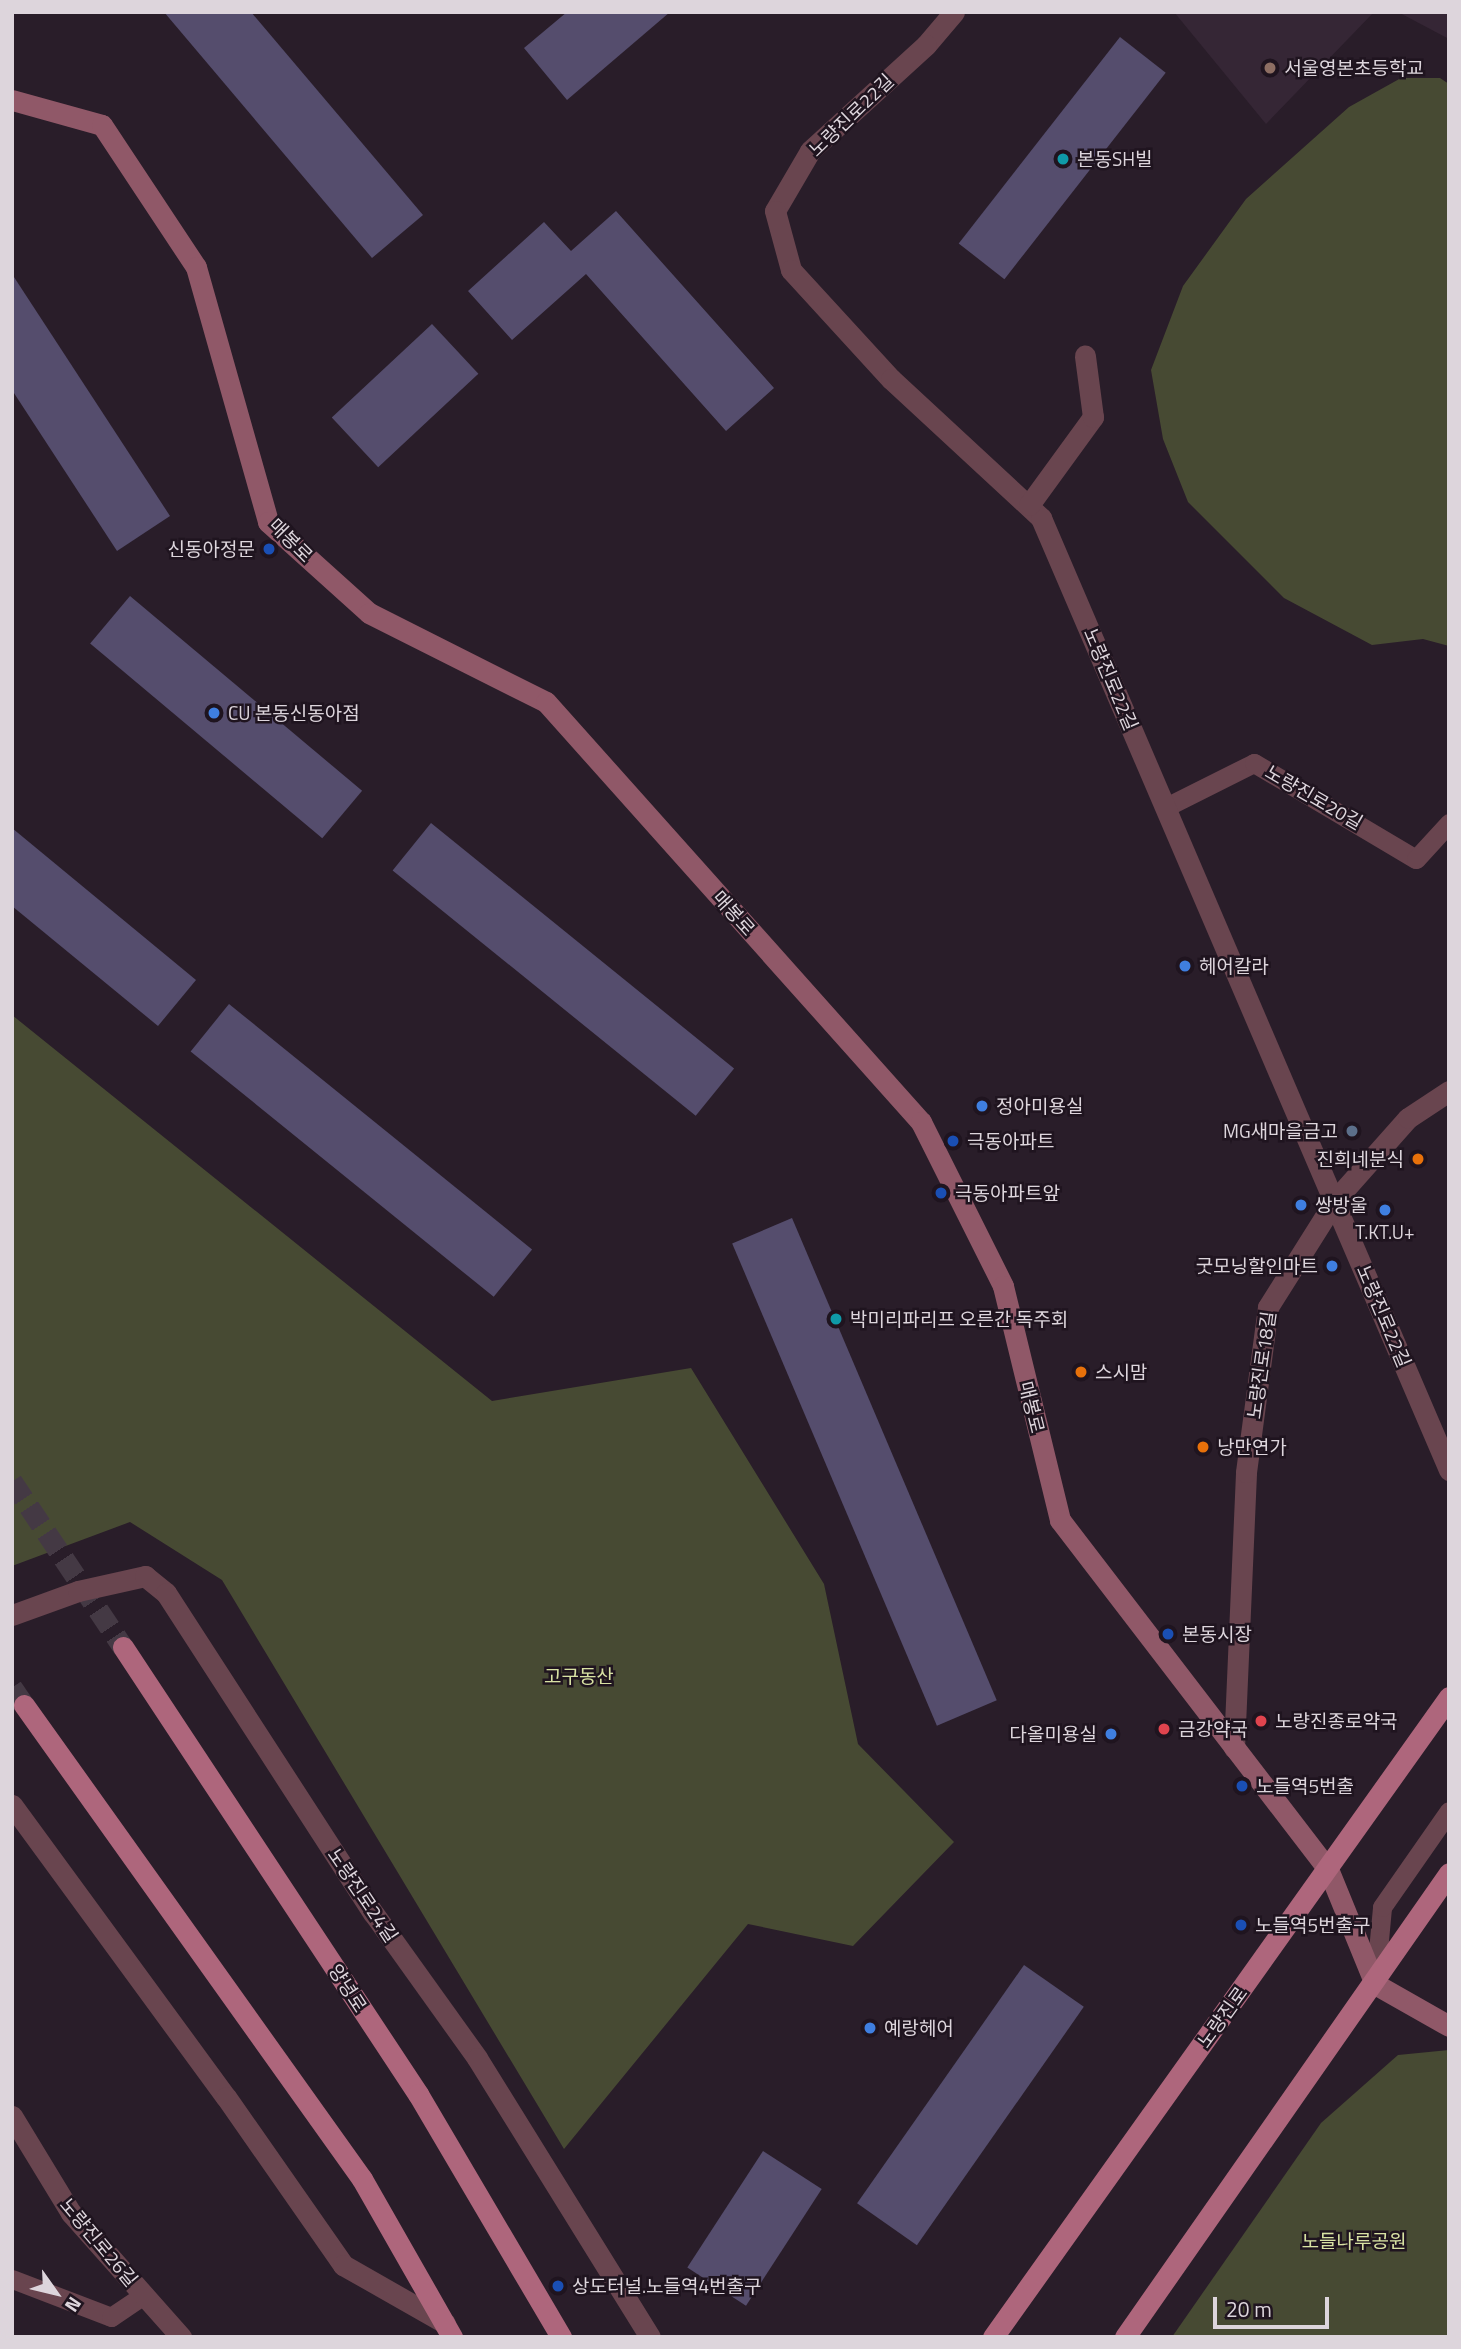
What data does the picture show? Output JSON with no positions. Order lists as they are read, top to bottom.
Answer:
{
  "streets": {
    "main road": ["양녕로", "노량진로"],
    "street": [
      "노량진로22길",
      "매봉로",
      "노량진로18길",
      "노량진로24길",
      "노량진로26길"
    ],
    "lane": ["노량진로20길"]
  },
  "crossings": [
    ["노량진로22길", "노량진로20길"],
    ["노량진로22길", "노량진로18길"],
    ["매봉로", "노량진로18길"],
    ["매봉로", "노량진로"]
  ],
  "parks": ["고구동산", "노들나루공원"],
  "places": [
    "서울영본초등학교",
    "본동SH빌",
    "신동아정문",
    "CU 본동신동아점",
    "헤어칼라",
    "정아미용실",
    "MG새마을금고",
    "극동아파트",
    "진희네분식",
    "극동아파트앞",
    "쌍방울",
    "T.KT.U+",
    "굿모닝할인마트",
    "박미리파리프 오른간 독주회",
    "스시맘",
    "낭만연가",
    "본동시장",
    "노량진종로약국",
    "금강약국",
    "다올미용실",
    "노들역5번출",
    "노들역5번출구",
    "예랑헤어",
    "상도터널.노들역4번출구"
  ],
  "scale_bar": "20 m",
  "north": "bottom right"
}
